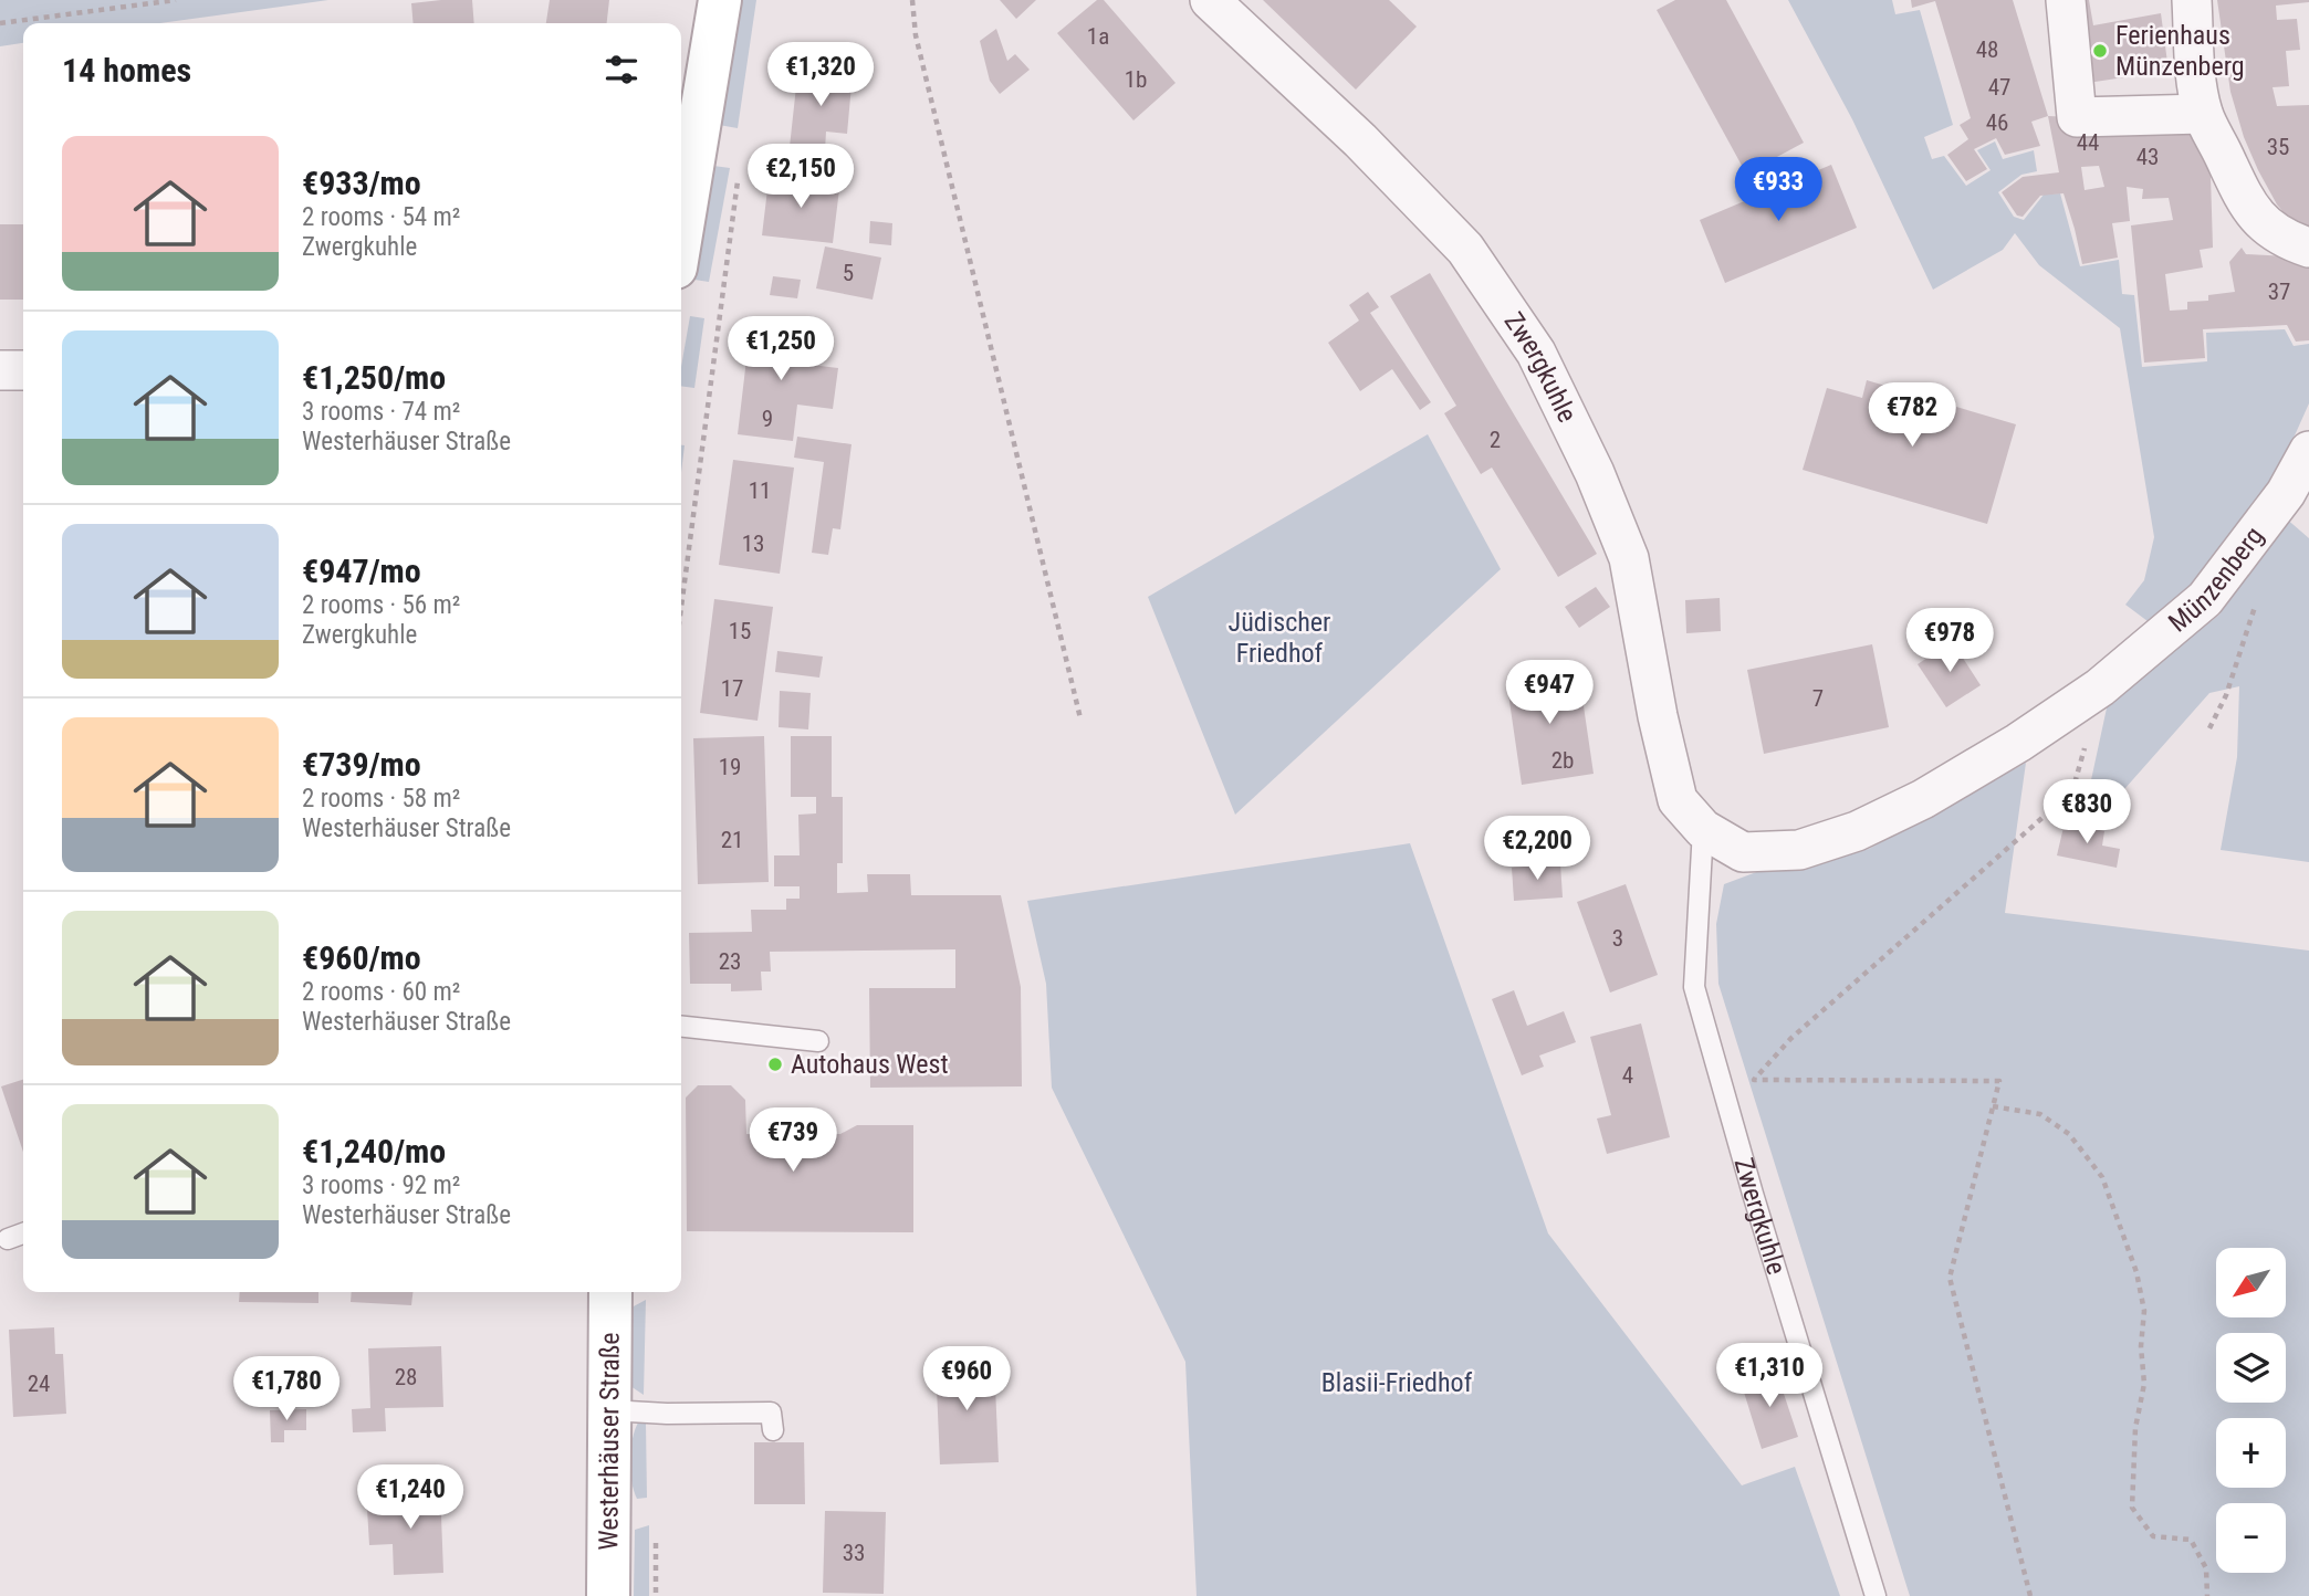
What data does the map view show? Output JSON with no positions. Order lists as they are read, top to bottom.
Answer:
{
  "streets": {
    "main road": ["Westerhäuser Straße"],
    "street": ["Zwergkuhle", "Münzenberg"]
  },
  "crossings": [
    ["Zwergkuhle", "Münzenberg"]
  ],
  "parks": ["Jüdischer Friedhof", "Blasii-Friedhof"],
  "places": ["Ferienhaus Münzenberg", "Autohaus West"],
  "house_numbers": [
    "1a",
    "48",
    "1b",
    "47",
    "46",
    "44",
    "35",
    "43",
    "5",
    "37",
    "9",
    "2",
    "11",
    "13",
    "15",
    "17",
    "7",
    "2b",
    "19",
    "21",
    "3",
    "23",
    "4",
    "28",
    "24",
    "33"
  ],
  "north": "bottom left",
  "page": {
    "heading": "14 homes",
    "price": [
      "€1,320",
      "€2,150",
      "€933",
      "€1,250",
      "€782",
      "€978",
      "€947",
      "€830",
      "€2,200",
      "€739",
      "€1,310",
      "€960",
      "€1,780",
      "€1,240"
    ],
    "list": [
      {
        "name": "€933/mo",
        "note": "2 rooms · 54 m² · Zwergkuhle"
      },
      {
        "name": "€1,250/mo",
        "note": "3 rooms · 74 m² · Westerhäuser Straße"
      },
      {
        "name": "€947/mo",
        "note": "2 rooms · 56 m² · Zwergkuhle"
      },
      {
        "name": "€739/mo",
        "note": "2 rooms · 58 m² · Westerhäuser Straße"
      },
      {
        "name": "€960/mo",
        "note": "2 rooms · 60 m² · Westerhäuser Straße"
      },
      {
        "name": "€1,240/mo",
        "note": "3 rooms · 92 m² · Westerhäuser Straße"
      }
    ],
    "map_buttons": ["+", "−"]
  }
}
